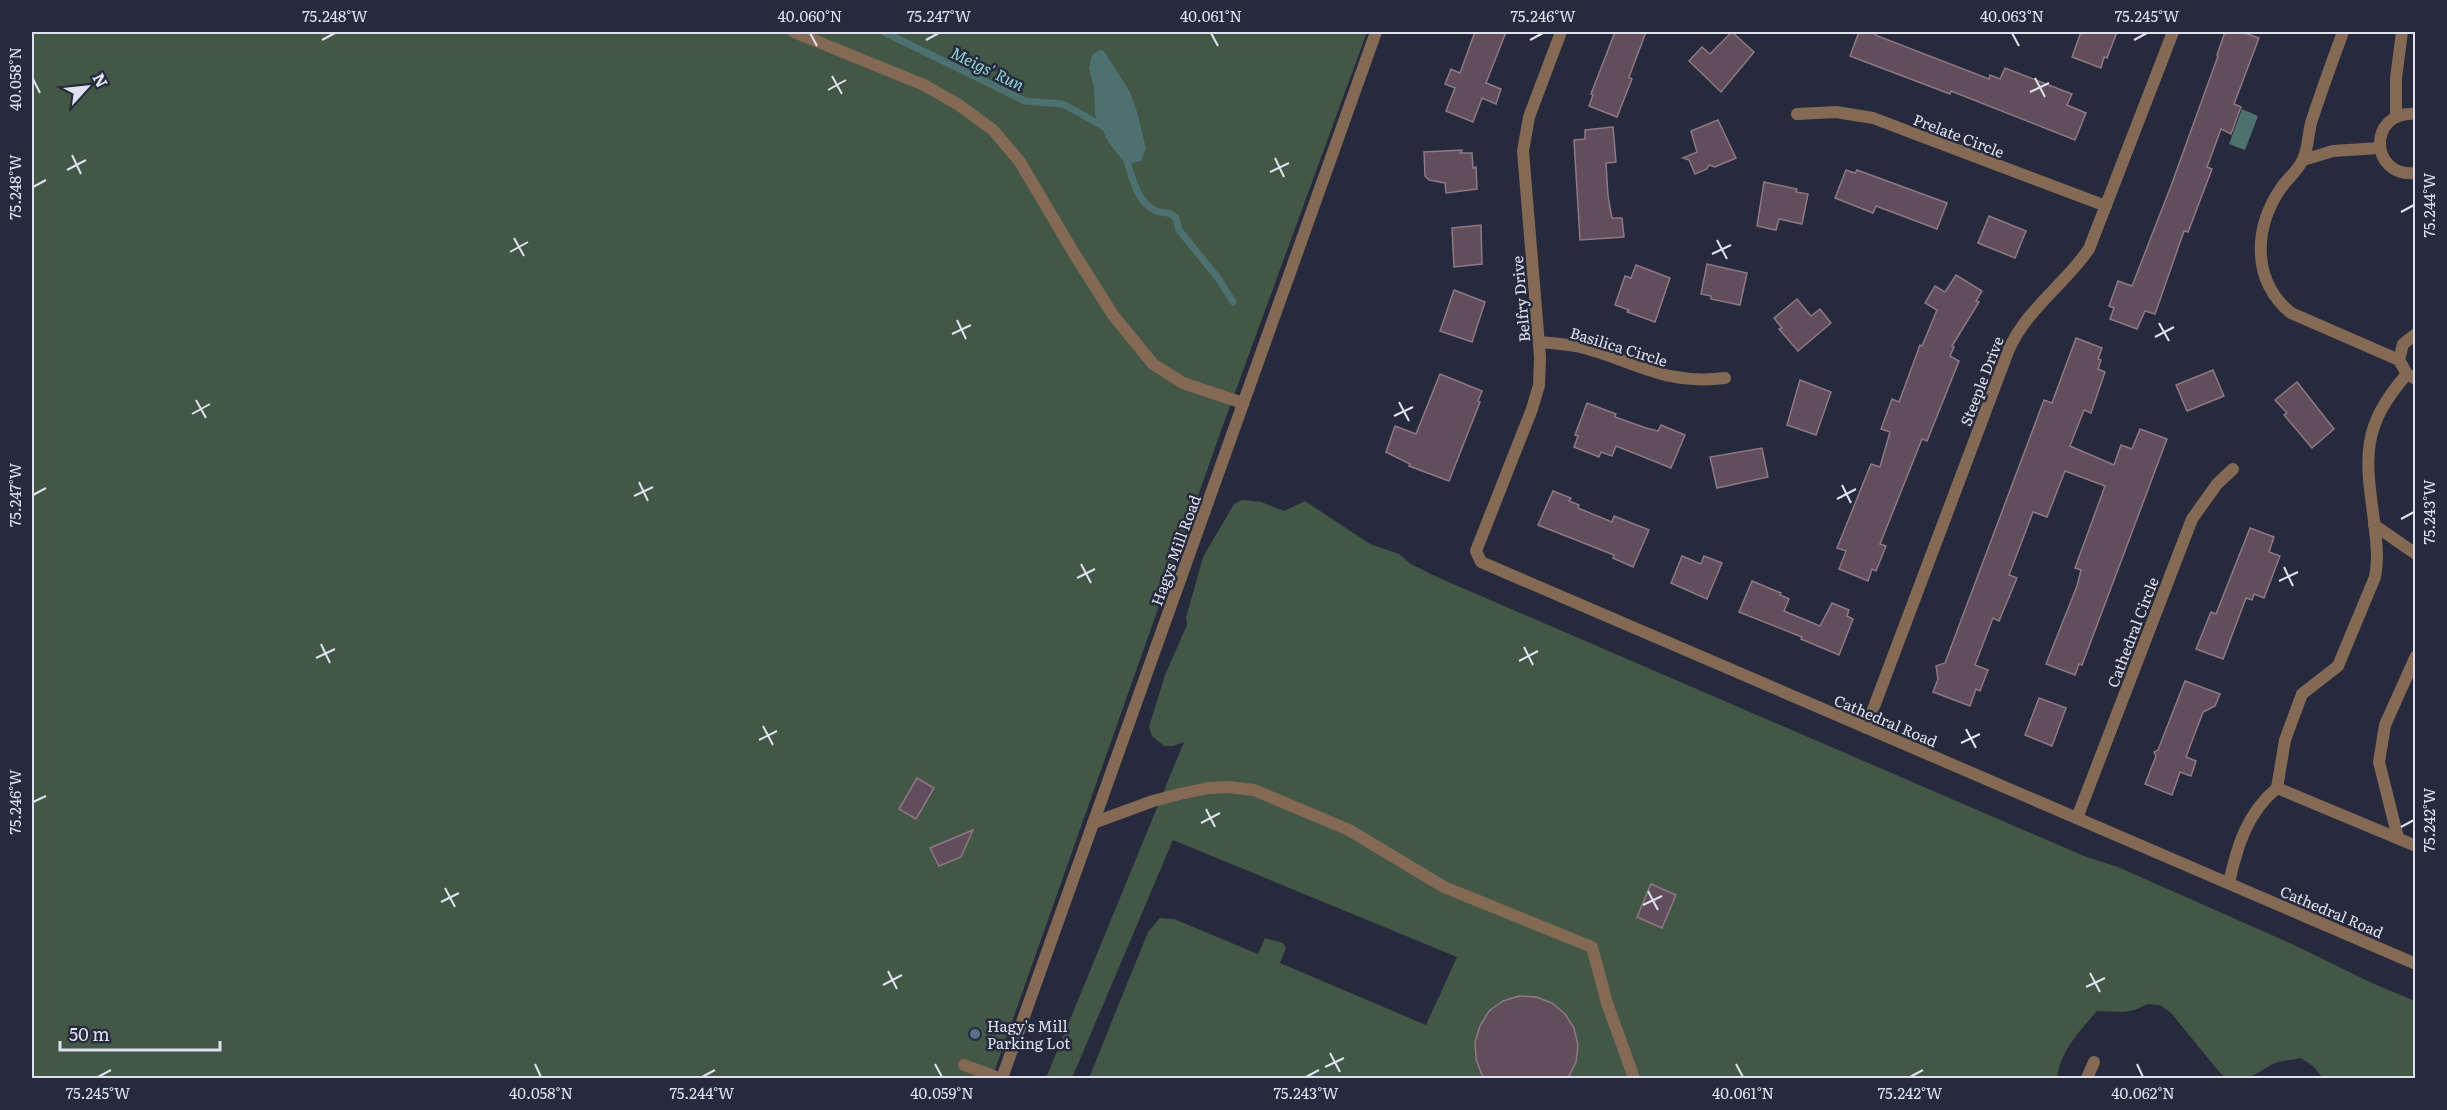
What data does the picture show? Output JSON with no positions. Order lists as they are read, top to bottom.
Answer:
{
  "streets": {
    "street": [
      "Prelate Circle",
      "Belfry Drive",
      "Basilica Circle",
      "Steeple Drive",
      "Hagys Mill Road",
      "Cathedral Circle",
      "Cathedral Road"
    ]
  },
  "crossings": [
    ["Prelate Circle", "Steeple Drive"],
    ["Belfry Drive", "Basilica Circle"],
    ["Belfry Drive", "Cathedral Road"],
    ["Steeple Drive", "Cathedral Road"],
    ["Cathedral Circle", "Cathedral Road"]
  ],
  "water": ["Meigs' Run"],
  "places": ["Hagy's Mill Parking Lot"],
  "scale_bar": "50 m",
  "north": "top right",
  "coordinates": [
    "75.248°W",
    "40.060°N",
    "75.247°W",
    "40.061°N",
    "75.246°W",
    "40.063°N",
    "75.245°W",
    "40.058°N",
    "75.244°W",
    "75.243°W",
    "75.242°W",
    "40.059°N",
    "40.062°N"
  ]
}
